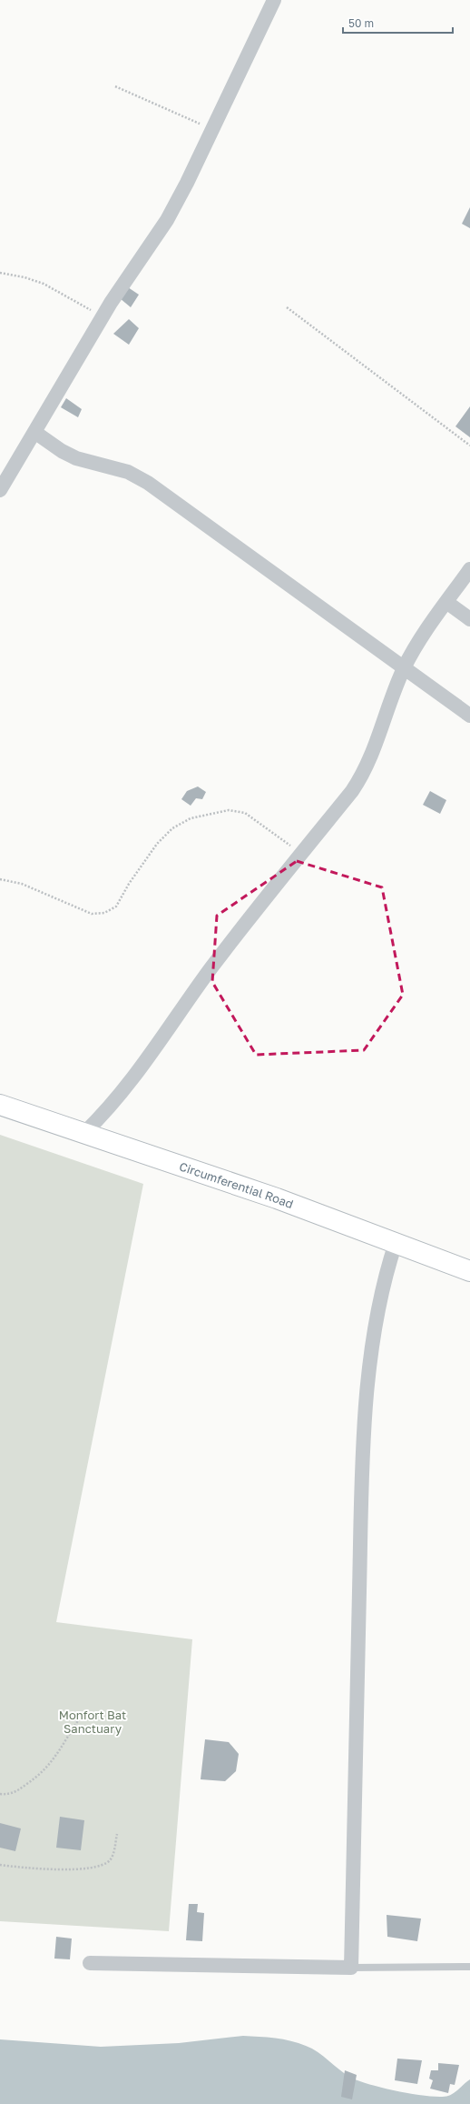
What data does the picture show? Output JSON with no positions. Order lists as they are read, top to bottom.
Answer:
{
  "streets": {
    "main road": ["Circumferential Road"]
  },
  "parks": ["Monfort Bat Sanctuary"],
  "scale_bar": "50 m"
}
